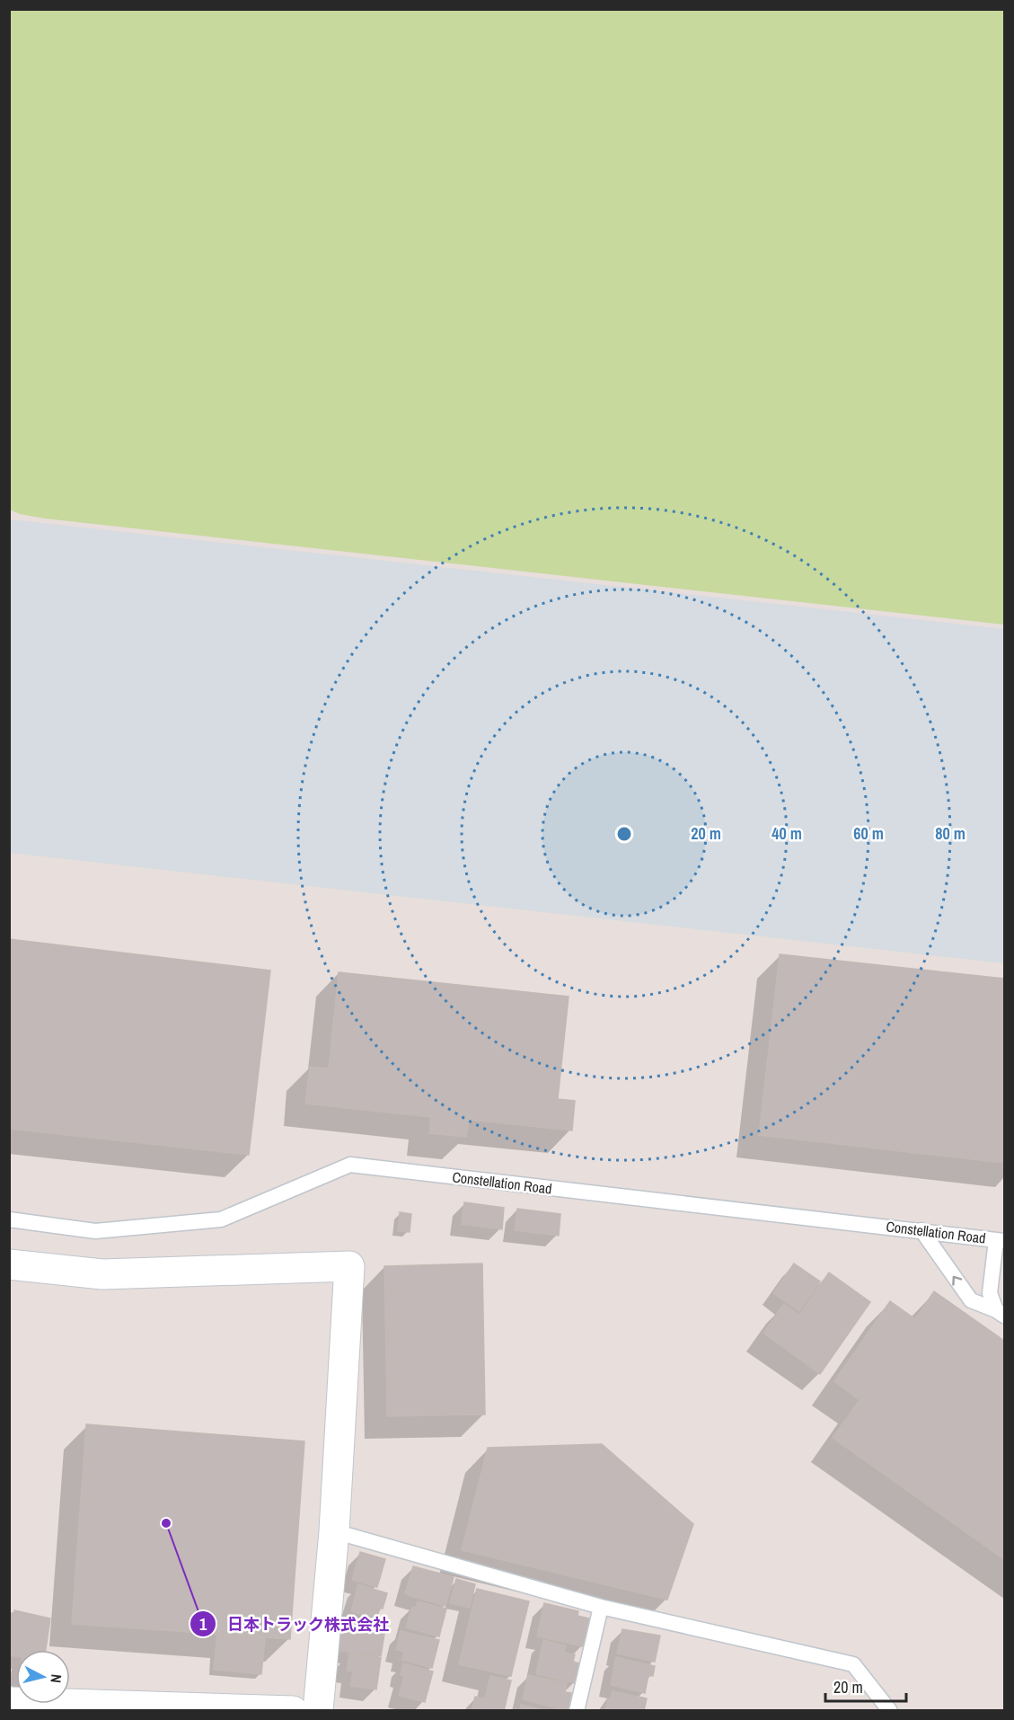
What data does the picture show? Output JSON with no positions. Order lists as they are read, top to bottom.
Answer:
{
  "streets": {
    "lane": ["Constellation Road"]
  },
  "places": ["日本トラック株式会社"],
  "scale_bar": "20 m",
  "north": "right",
  "rings": [
    "20 m",
    "40 m",
    "60 m",
    "80 m"
  ]
}
